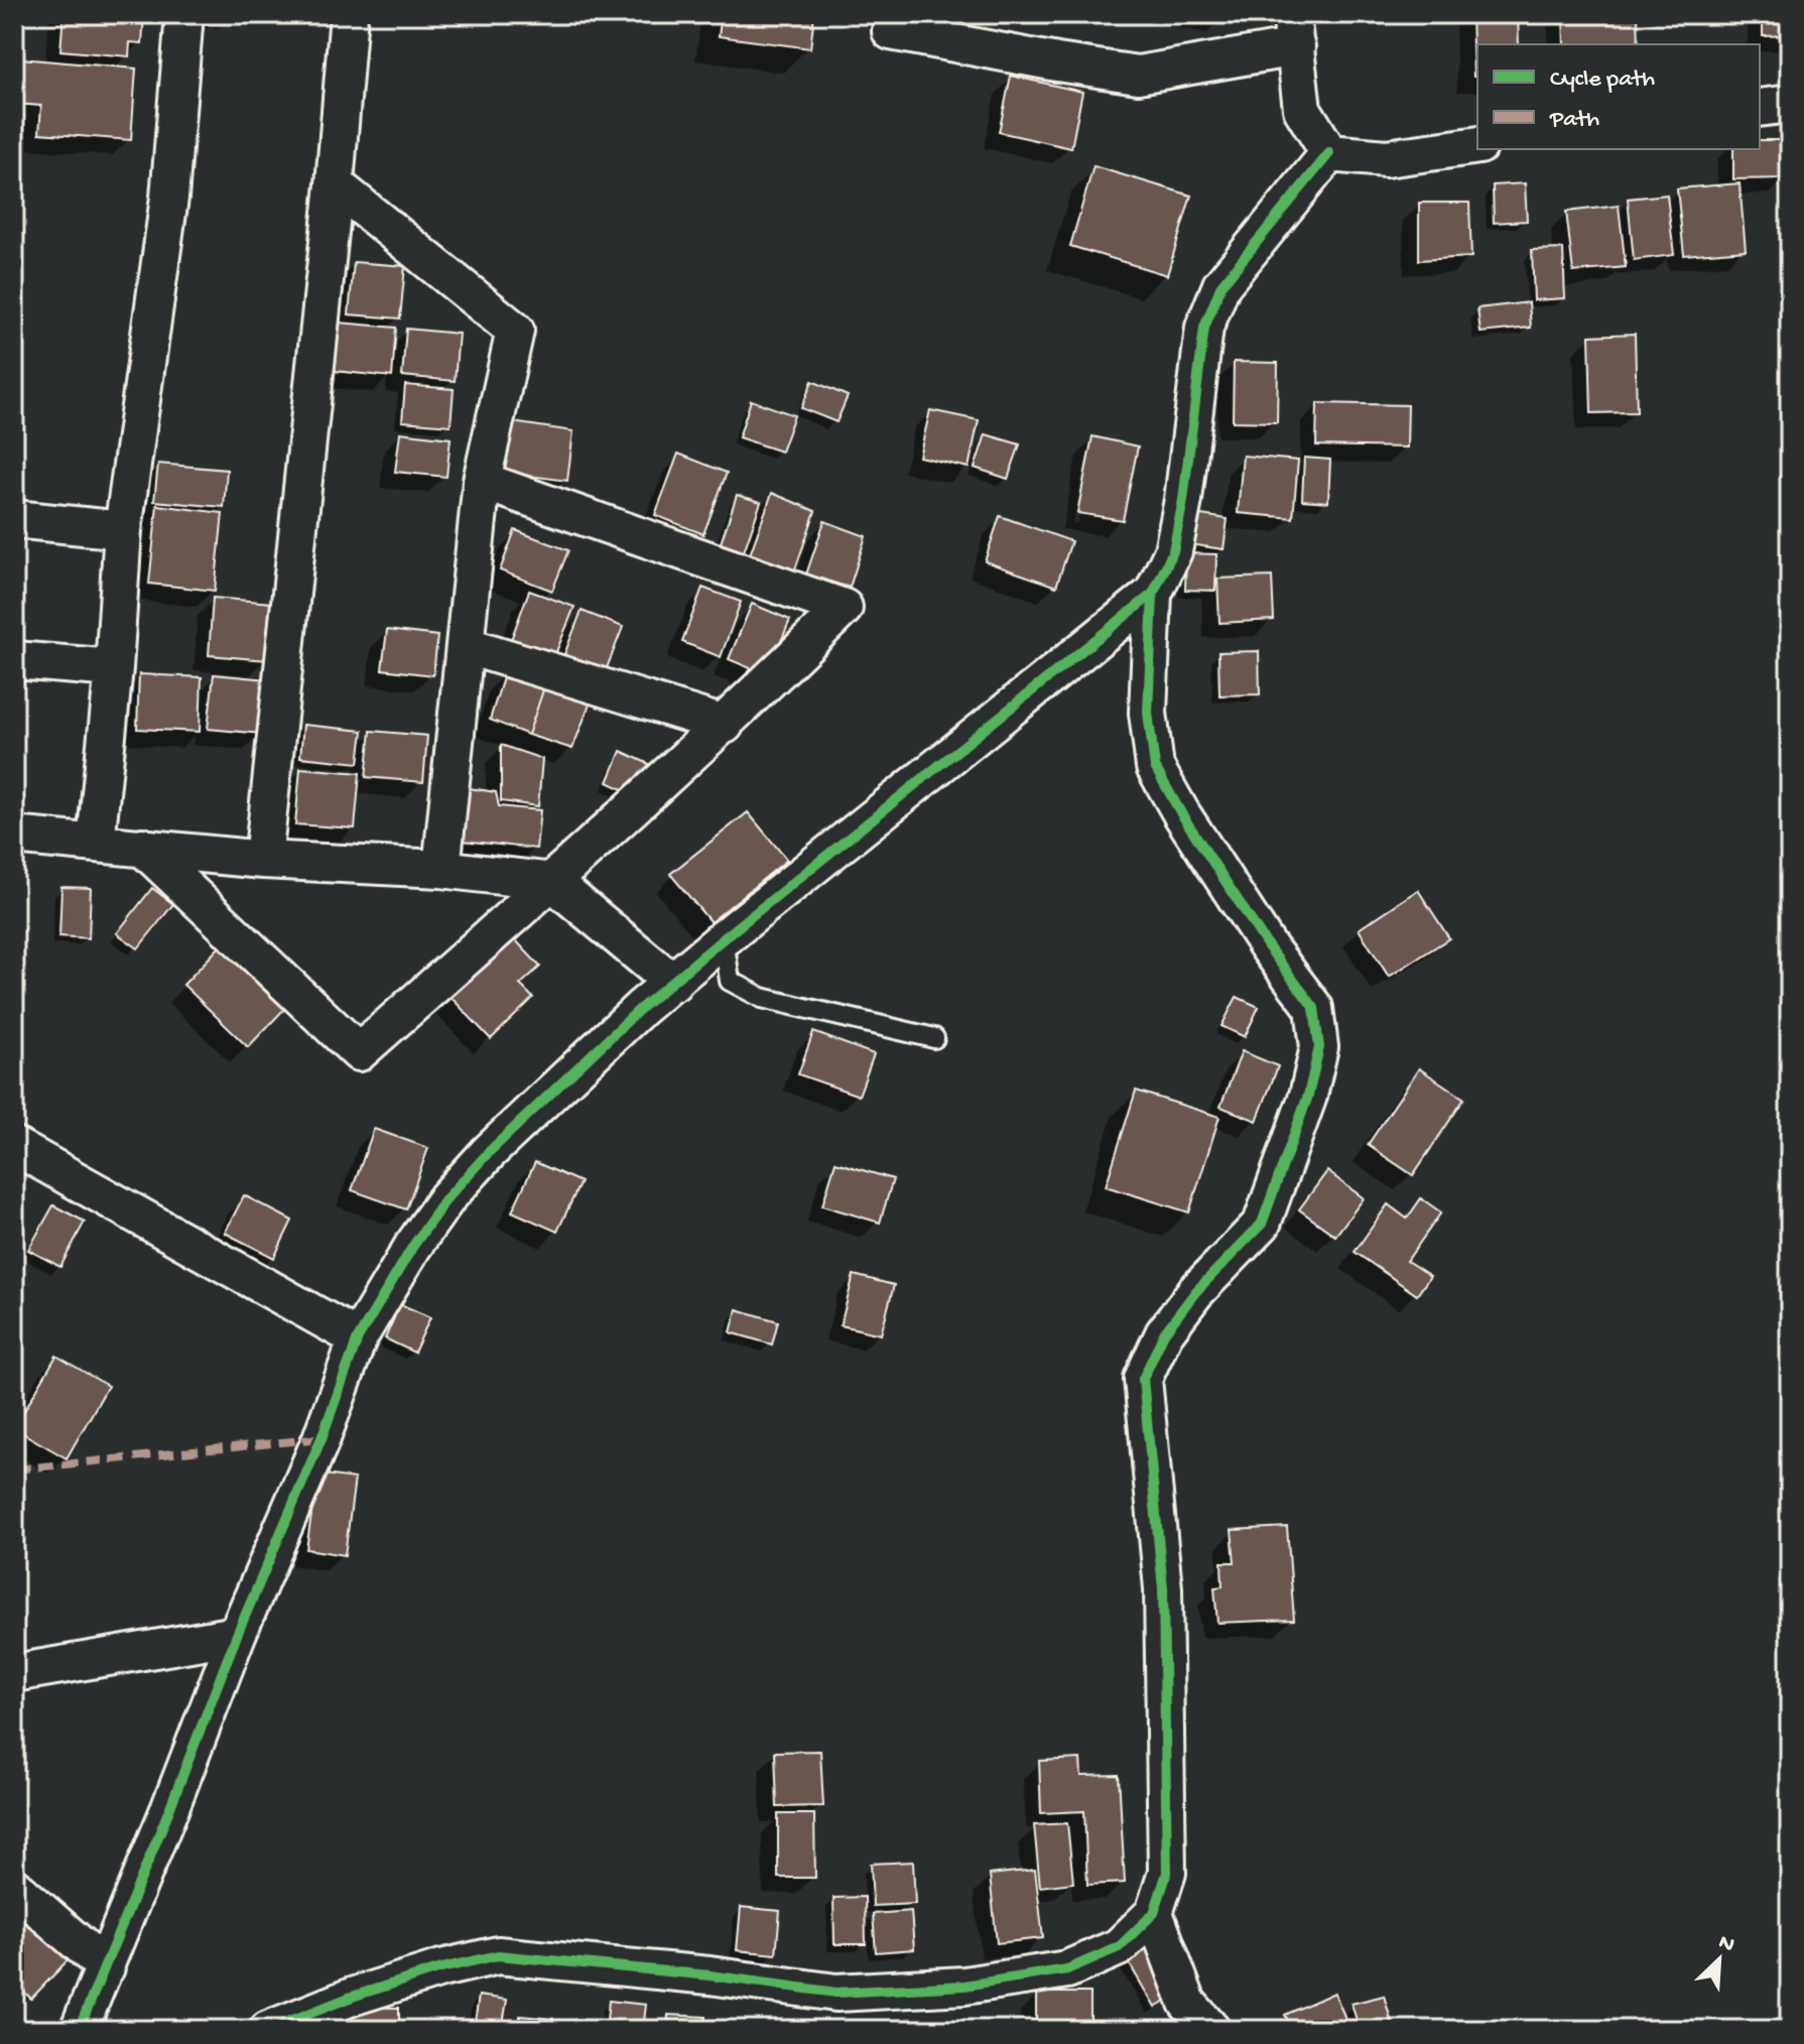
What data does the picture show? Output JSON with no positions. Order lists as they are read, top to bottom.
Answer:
{
  "legend": ["Cycle path", "Path"],
  "north": "top right"
}
